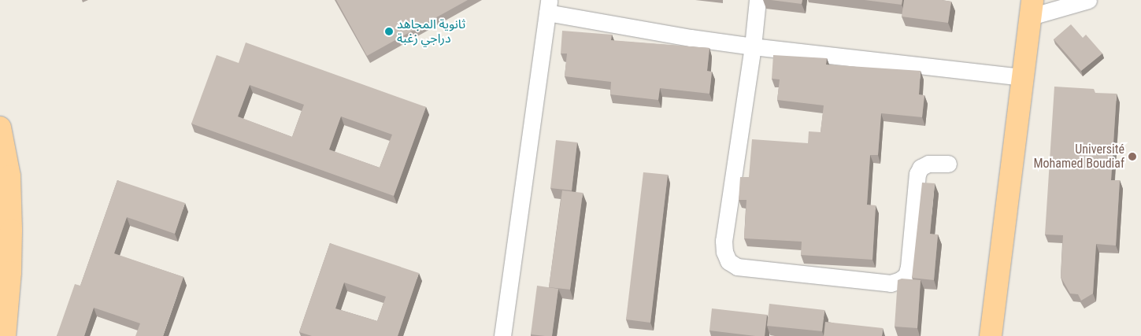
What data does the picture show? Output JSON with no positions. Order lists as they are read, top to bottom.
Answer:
{
  "places": ["ثانوية المجاهد دراجي زغبة", "Université Mohamed Boudiaf"]
}
